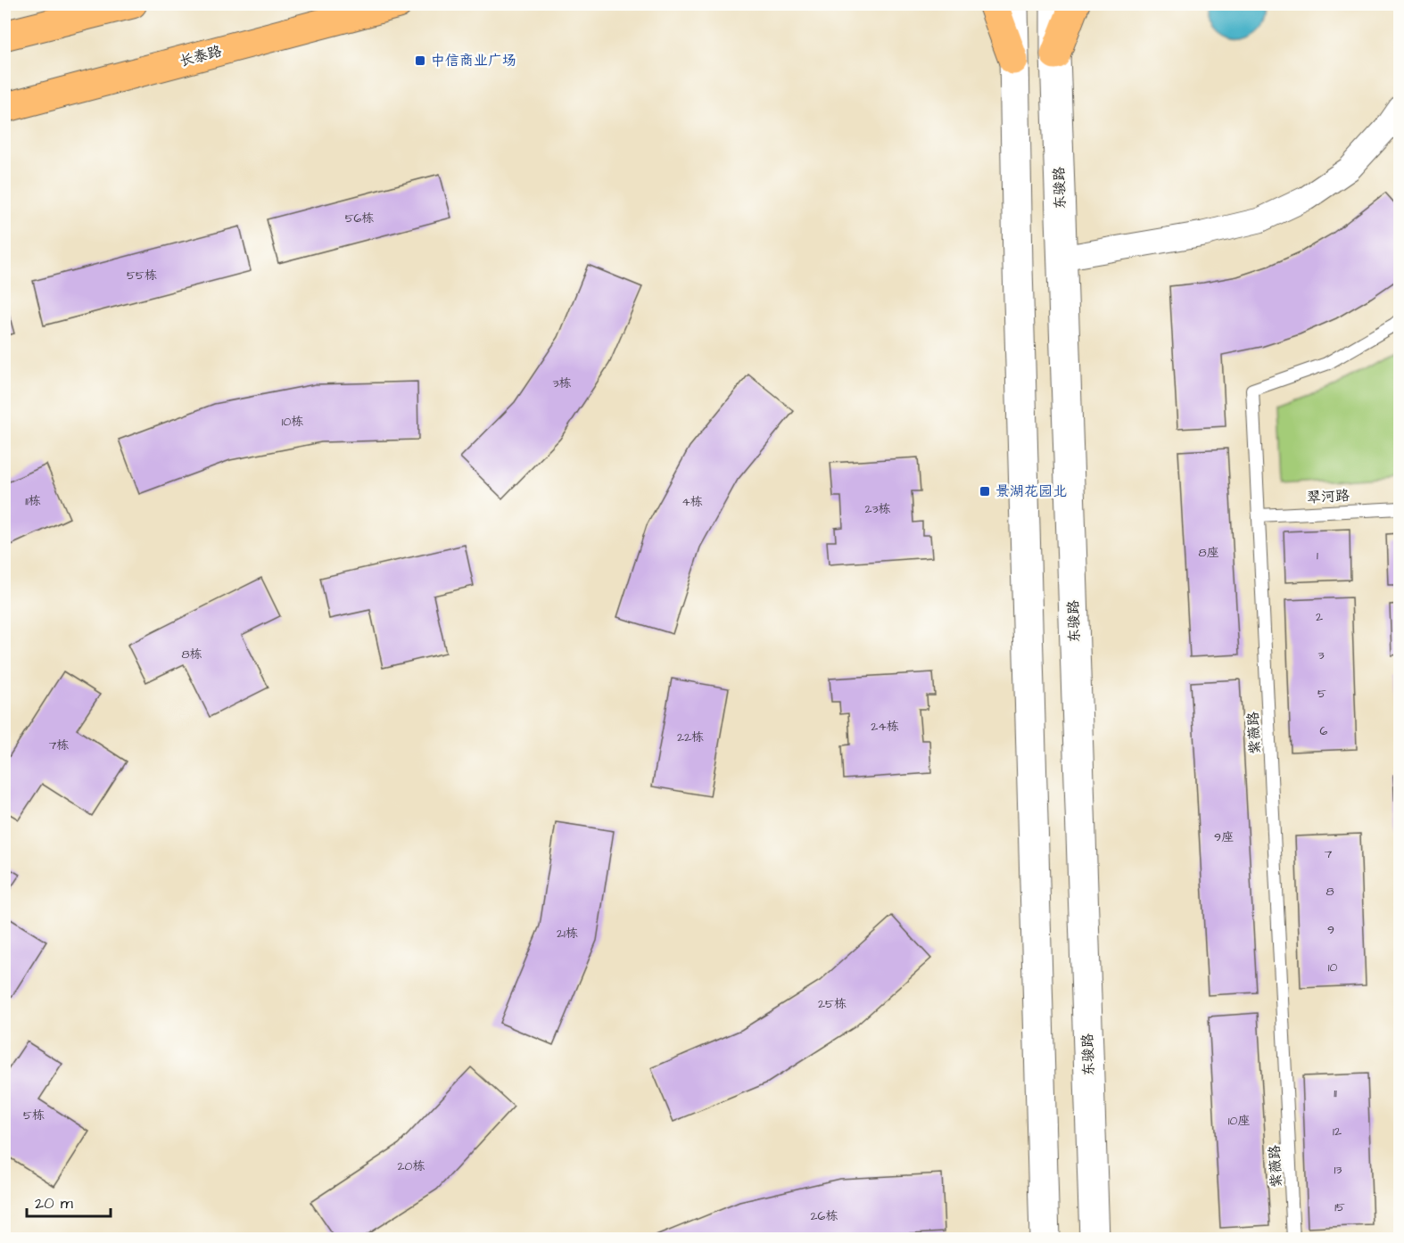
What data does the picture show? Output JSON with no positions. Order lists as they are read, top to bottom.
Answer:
{
  "streets": {
    "highway": ["长泰路"],
    "street": ["东骏路"],
    "lane": ["翠河路", "紫薇路"]
  },
  "crossings": [
    ["翠河路", "紫薇路"]
  ],
  "places": {
    "transit": ["中信商业广场", "景湖花园北"]
  },
  "house_numbers": [
    "56栋",
    "55栋",
    "3栋",
    "10栋",
    "11栋",
    "4栋",
    "23栋",
    "8座",
    "1",
    "2",
    "8栋",
    "3",
    "5",
    "24栋",
    "6",
    "22栋",
    "7栋",
    "9座",
    "7",
    "8",
    "9",
    "21栋",
    "10",
    "25栋",
    "11",
    "5栋",
    "10座",
    "12",
    "20栋",
    "13",
    "15",
    "26栋"
  ],
  "scale_bar": "20 m"
}
